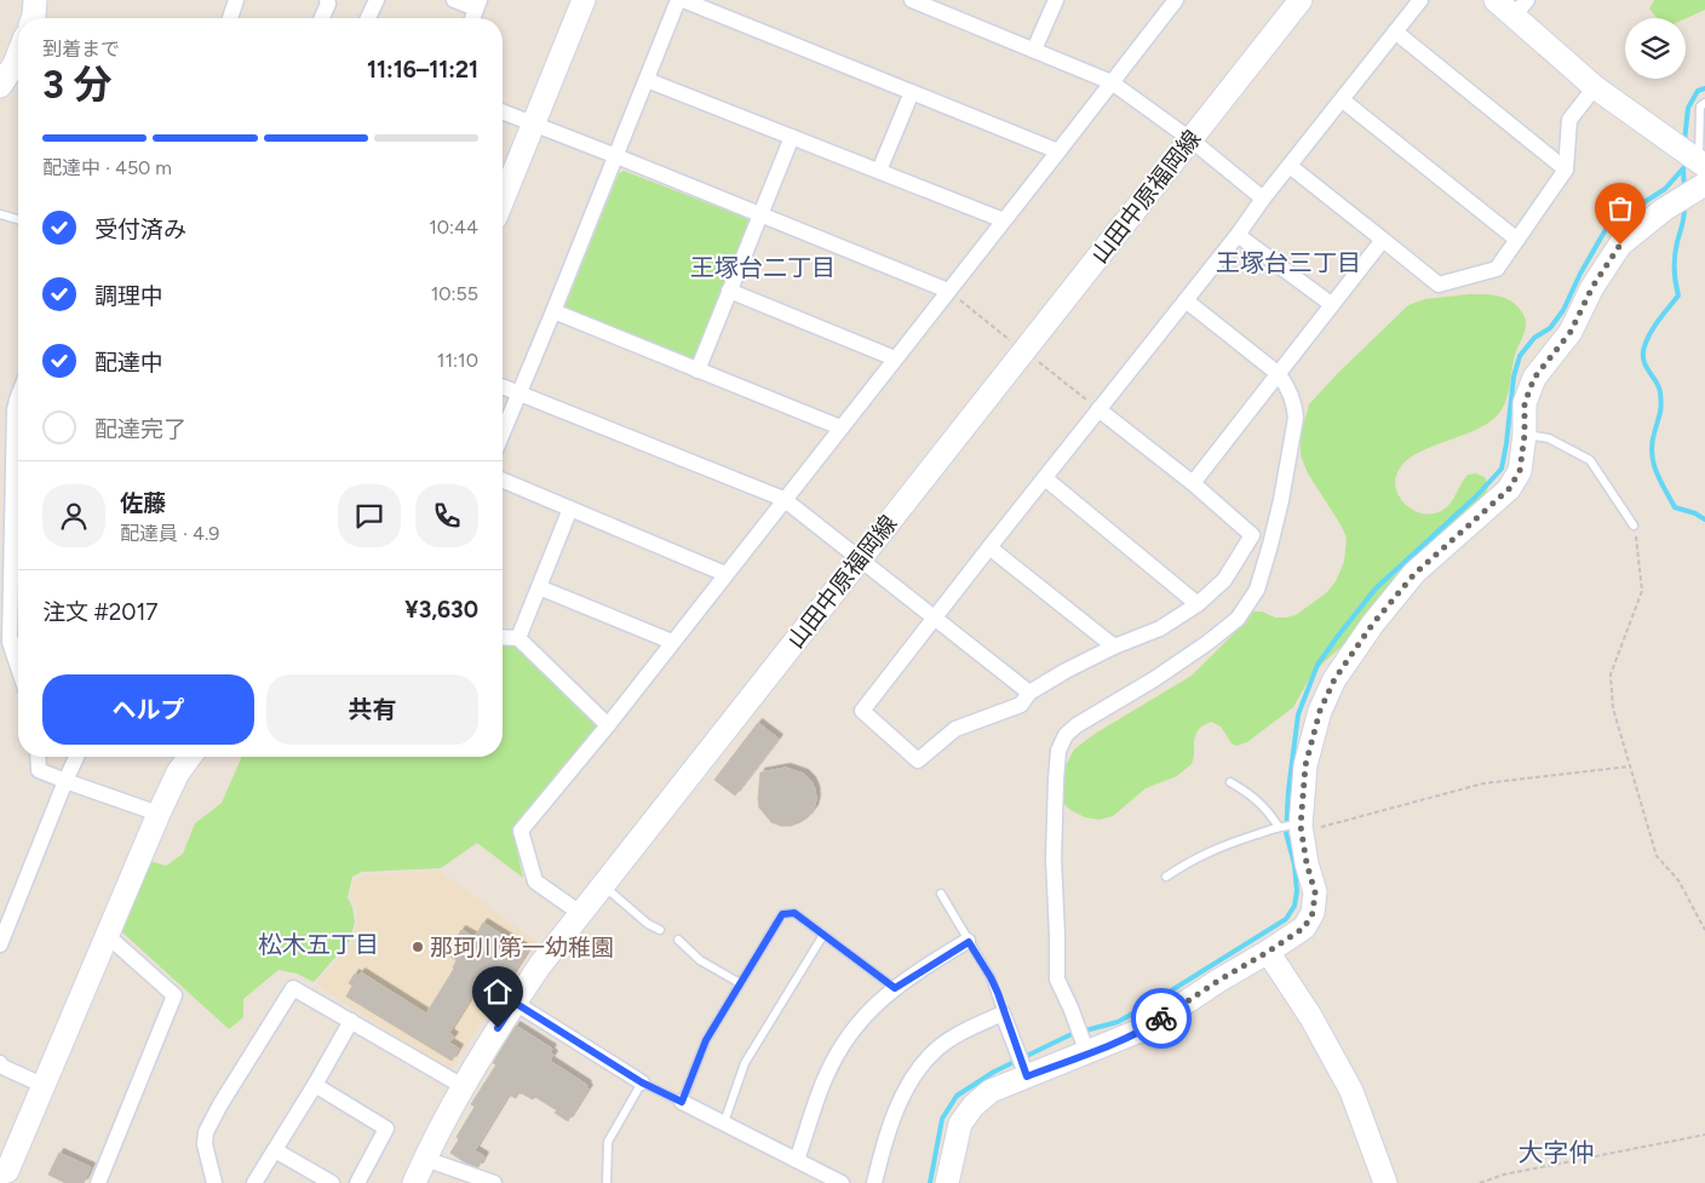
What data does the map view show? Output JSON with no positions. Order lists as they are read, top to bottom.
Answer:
{
  "streets": {
    "street": ["山田中原福岡線"]
  },
  "districts": [
    "王塚台三丁目",
    "王塚台二丁目",
    "松木五丁目",
    "大字仲"
  ],
  "places": ["那珂川第一幼稚園"],
  "page": {
    "heading": ["3 分", "到着まで", "11:16–11:21"],
    "panel": [
      "佐藤",
      "配達員 · 4.9",
      "注文 #2017",
      "¥3,630"
    ],
    "bar": "配達中 · 450 m",
    "list": [
      ["受付済み", "10:44"],
      ["調理中", "10:55"],
      ["配達中", "11:10"],
      "配達完了"
    ],
    "buttons": ["ヘルプ", "共有"]
  }
}
